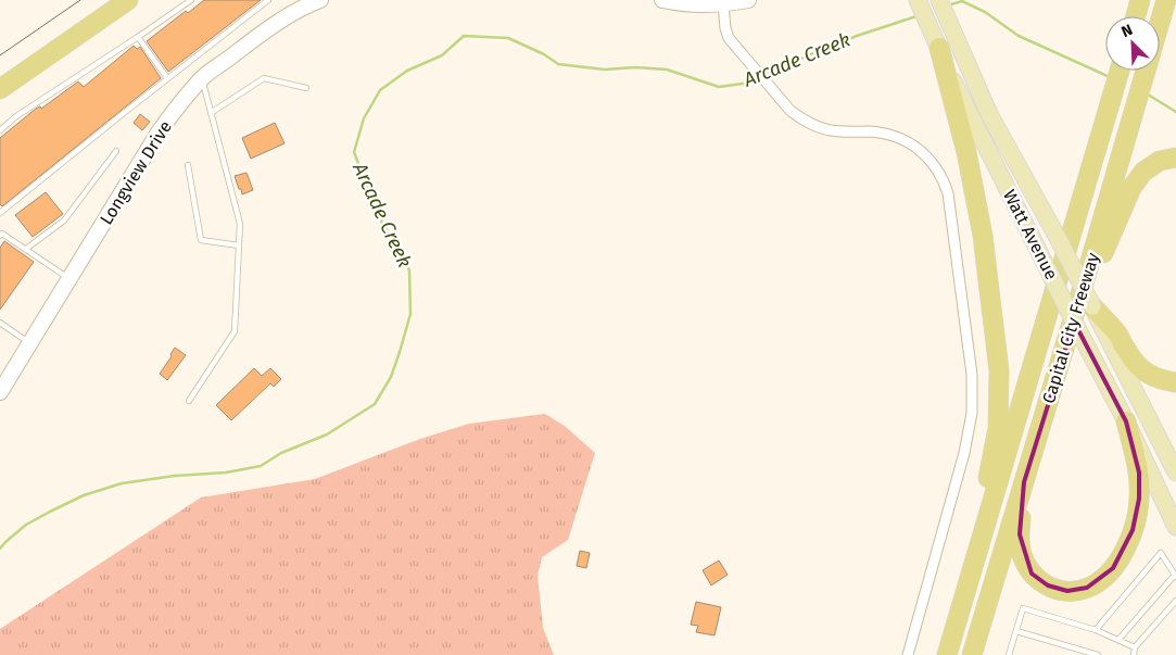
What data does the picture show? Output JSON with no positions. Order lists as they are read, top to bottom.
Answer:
{
  "streets": {
    "highway": ["Capital City Freeway"],
    "main road": ["Watt Avenue"],
    "street": ["Longview Drive"]
  },
  "crossings": [
    ["Watt Avenue", "Capital City Freeway"]
  ],
  "water": ["Arcade Creek"],
  "north": "top left"
}
